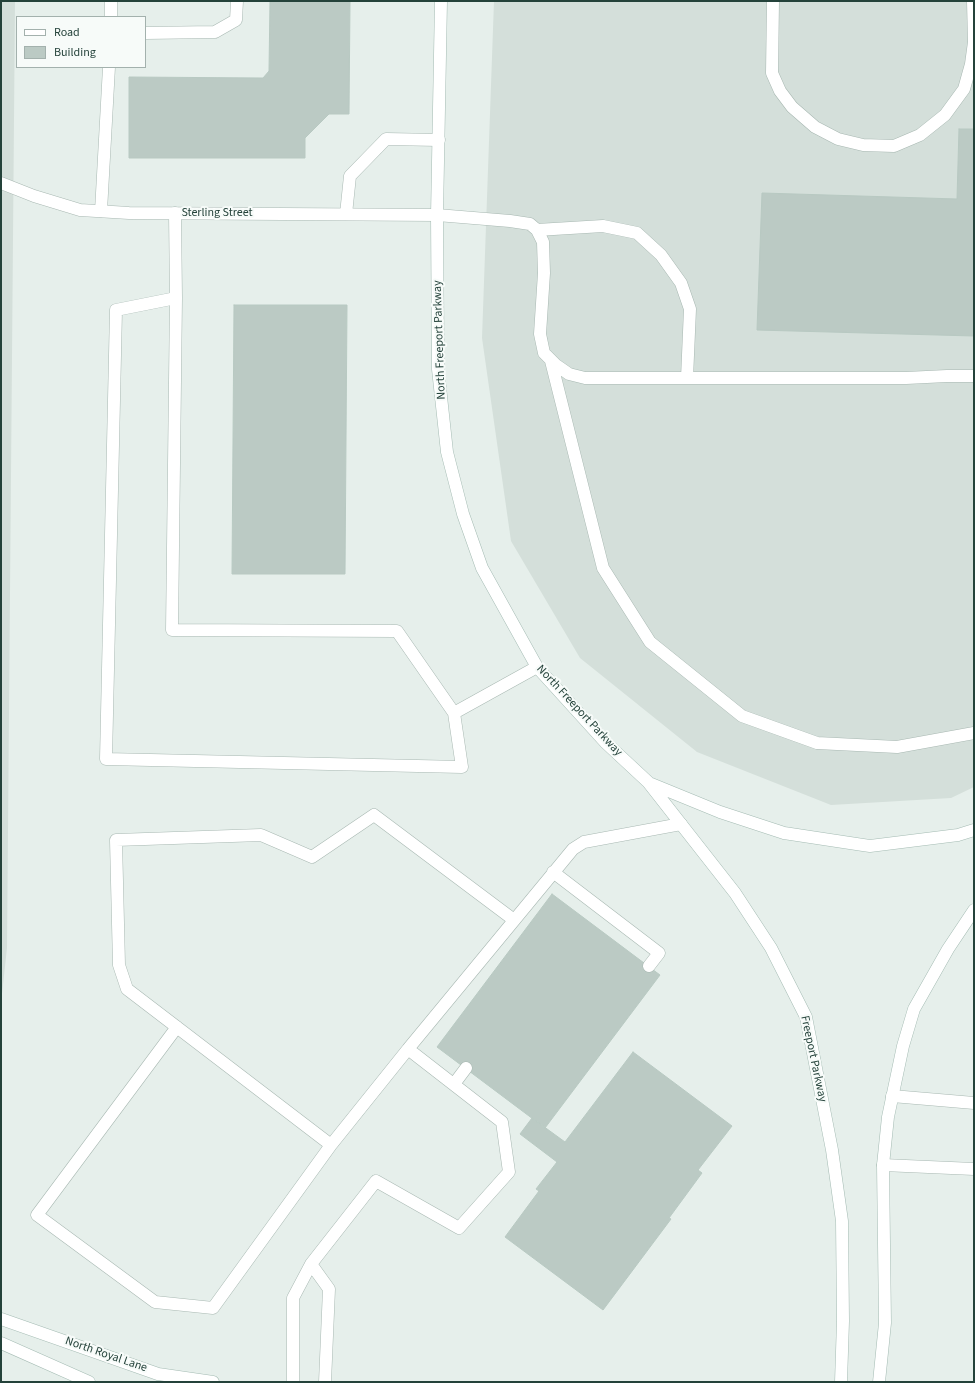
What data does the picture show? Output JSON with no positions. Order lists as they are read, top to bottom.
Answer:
{
  "streets": {
    "main road": [
      "Sterling Street",
      "North Freeport Parkway",
      "Freeport Parkway",
      "North Royal Lane"
    ]
  },
  "crossings": [
    ["Sterling Street", "North Freeport Parkway"],
    ["North Freeport Parkway", "Freeport Parkway"]
  ],
  "legend": ["Road", "Building"]
}
